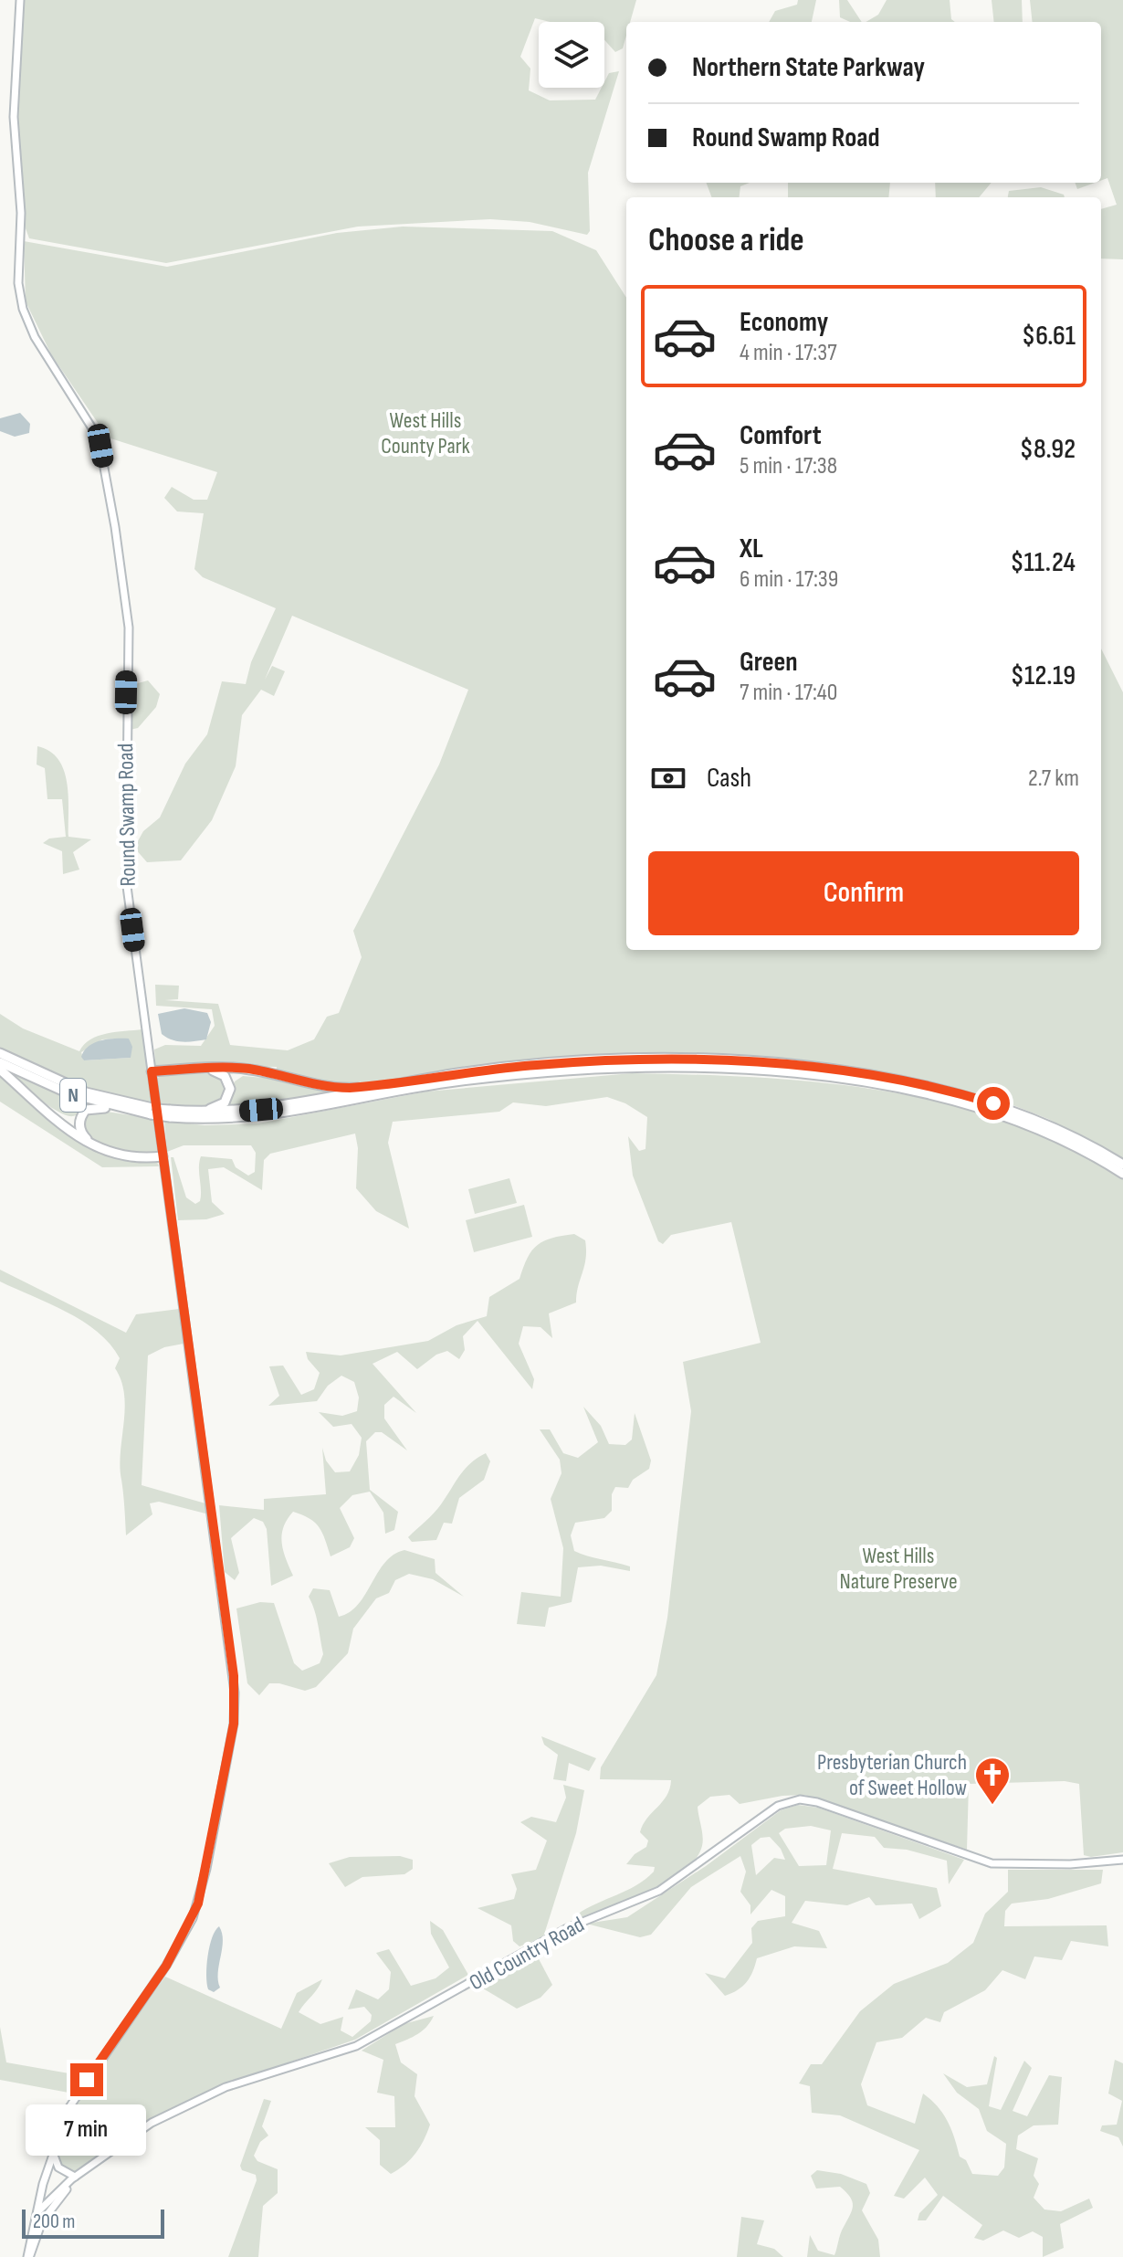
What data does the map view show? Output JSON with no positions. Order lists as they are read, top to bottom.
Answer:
{
  "streets": {
    "highway": ["N"],
    "street": ["Round Swamp Road", "Old Country Road"]
  },
  "crossings": [
    ["Round Swamp Road", "Old Country Road"]
  ],
  "parks": ["West Hills County Park", "West Hills Nature Preserve"],
  "places": {
    "church": ["Presbyterian Church of Sweet Hollow"]
  },
  "scale_bar": "200 m",
  "page": {
    "banner": ["Northern State Parkway", "Round Swamp Road"],
    "heading": "Choose a ride",
    "list": [
      {
        "name": "Economy",
        "note": "4 min · 17:37",
        "value": "$6.61"
      },
      {
        "name": "Comfort",
        "note": "5 min · 17:38",
        "value": "$8.92"
      },
      {
        "name": "XL",
        "note": "6 min · 17:39",
        "value": "$11.24"
      },
      {
        "name": "Green",
        "note": "7 min · 17:40",
        "value": "$12.19"
      }
    ],
    "pay": ["Cash", "2.7 km"],
    "buttons": "Confirm",
    "bubble": "7 min",
    "scale": "200 m"
  }
}
